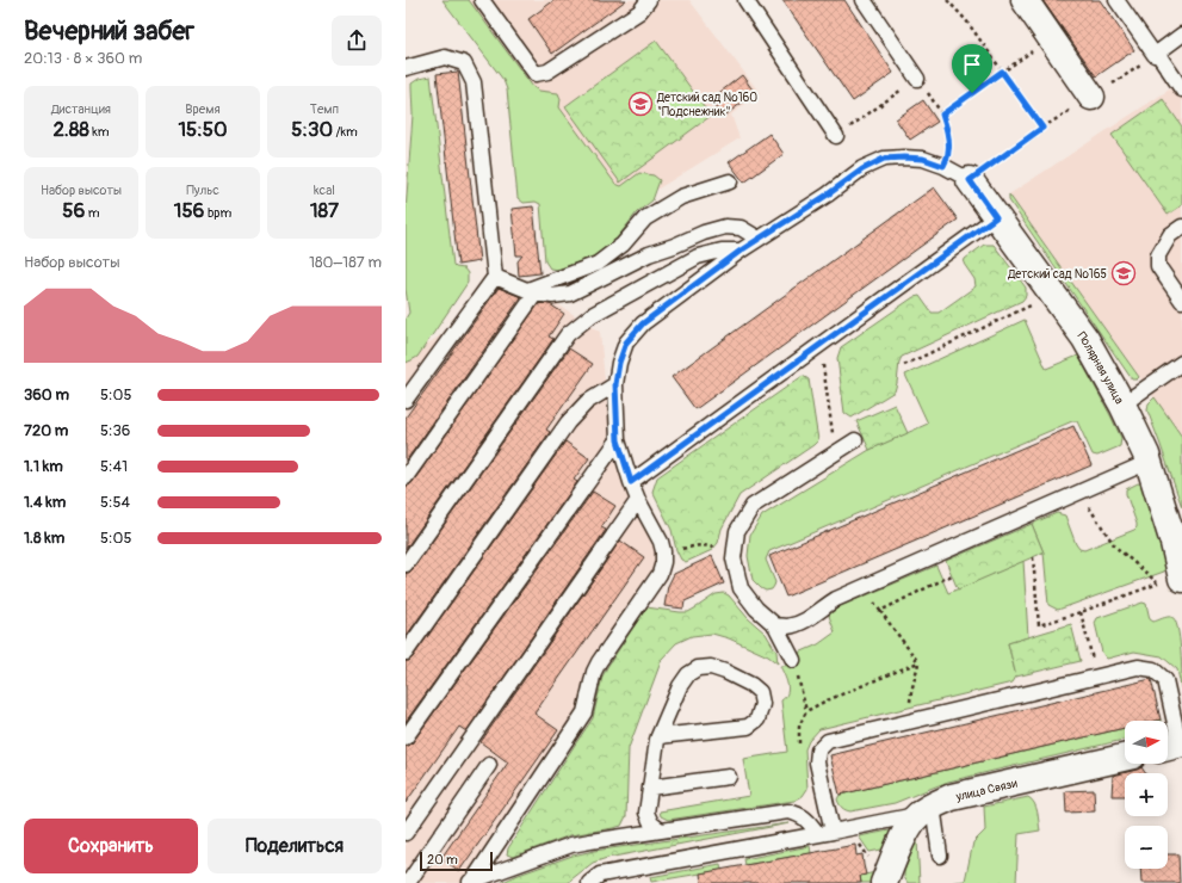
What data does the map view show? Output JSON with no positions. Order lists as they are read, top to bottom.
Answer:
{
  "streets": {
    "street": ["Полярная улица", "улица Связи"]
  },
  "places": {
    "school or university": ["Детский сад №160 \"Подснежник\"", "Детский сад №165"]
  },
  "scale_bar": "20 m",
  "north": "right",
  "page": {
    "heading": ["Вечерний забег", "20:13 · 8 × 360 m"],
    "stats": [
      ["Дистанция", "2.88 km"],
      ["Время", "15:50"],
      ["Темп", "5:30 /km"],
      ["Набор высоты", "56 m"],
      ["Пульс", "156 bpm"],
      ["kcal", "187"]
    ],
    "chart": ["Набор высоты", "180–187 m"],
    "list": [
      {
        "name": "360 m",
        "note": "5:05"
      },
      {
        "name": "720 m",
        "note": "5:36"
      },
      {
        "name": "1.1 km",
        "note": "5:41"
      },
      {
        "name": "1.4 km",
        "note": "5:54"
      },
      {
        "name": "1.8 km",
        "note": "5:05"
      }
    ],
    "map_buttons": ["+", "−"],
    "buttons": ["Сохранить", "Поделиться"],
    "scale": "20 m"
  }
}
